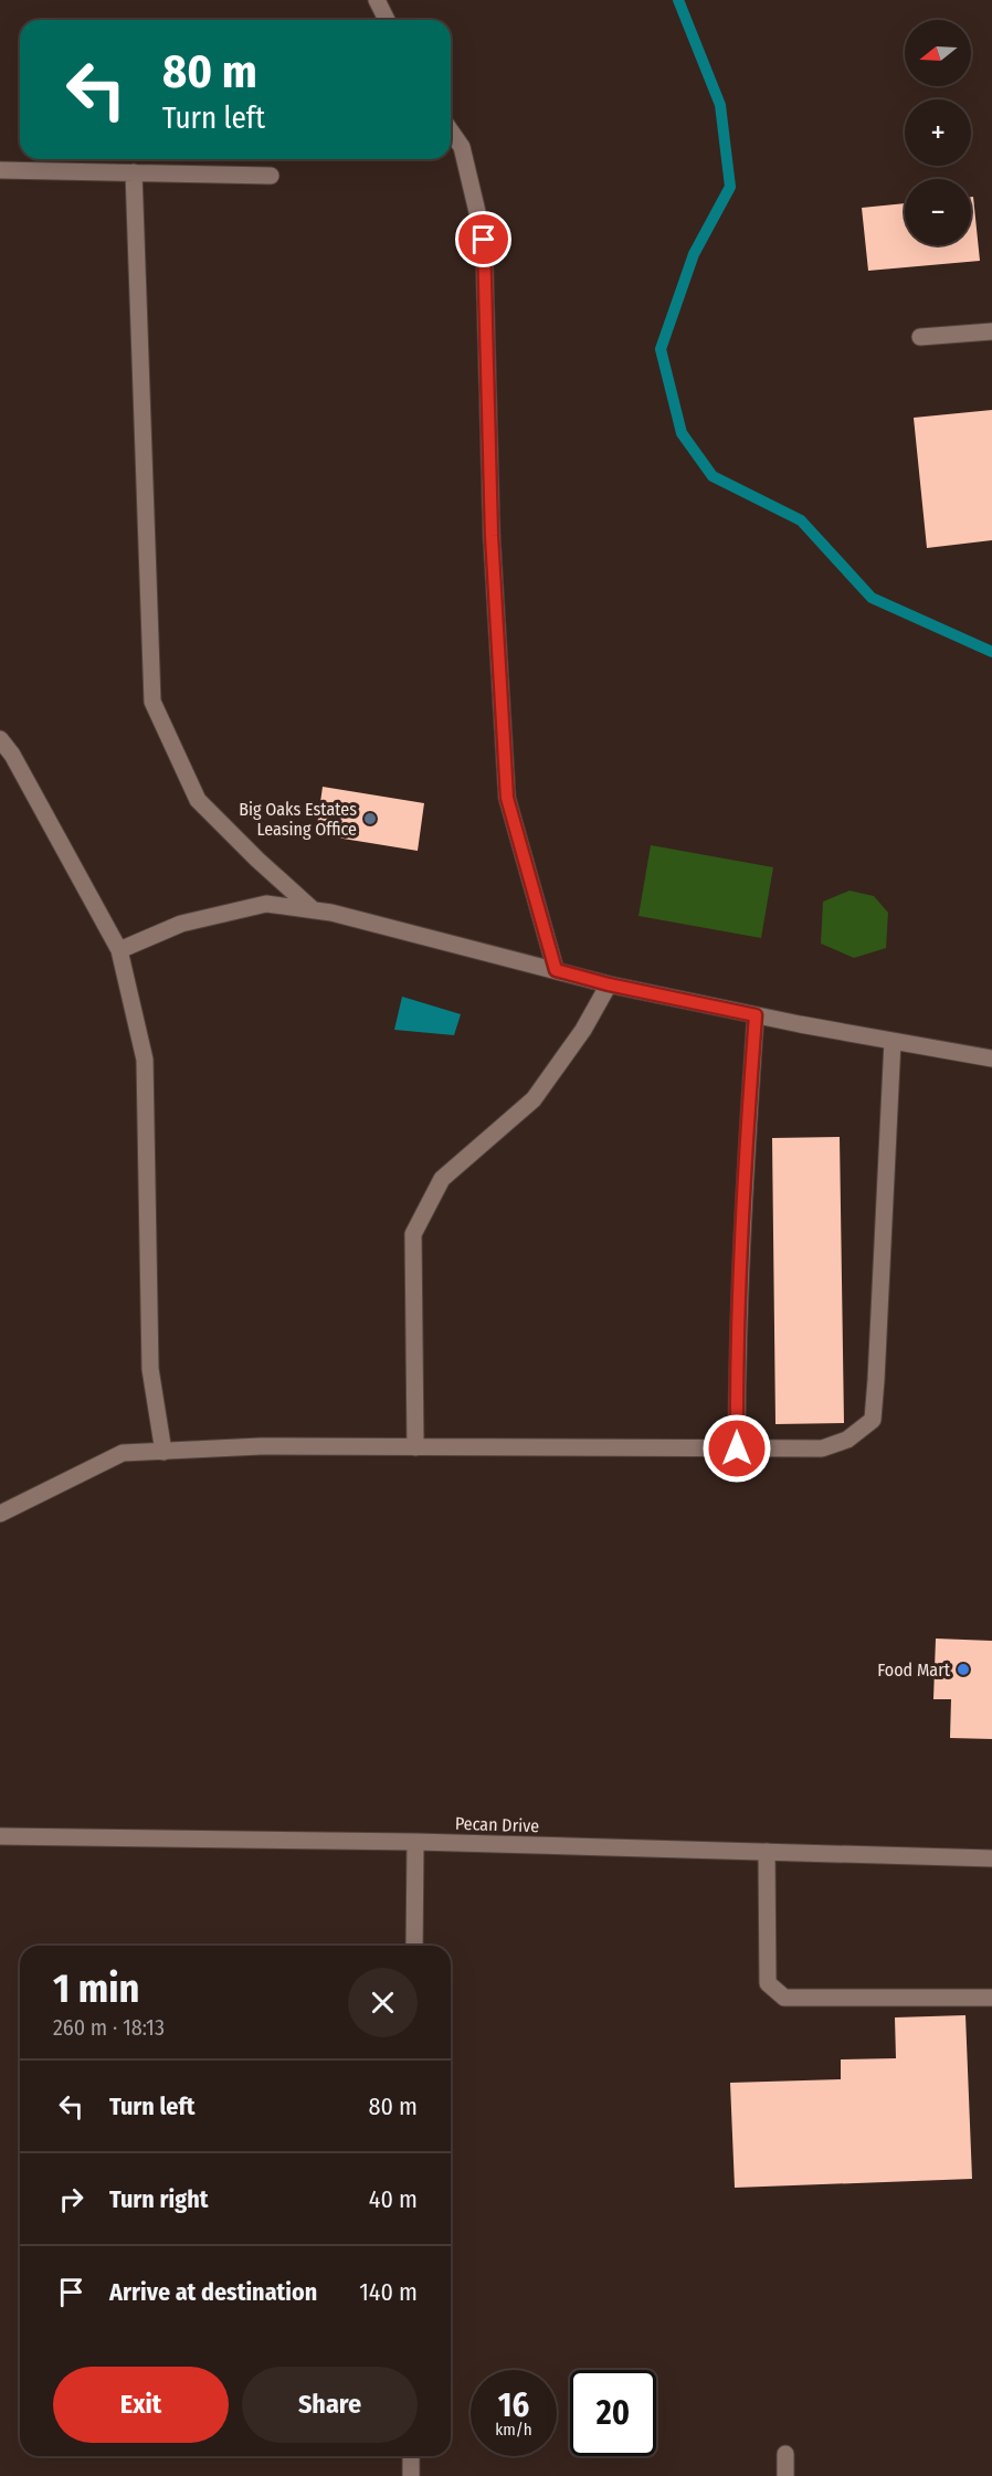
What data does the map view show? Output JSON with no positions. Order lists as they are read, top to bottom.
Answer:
{
  "streets": {
    "street": ["Pecan Drive"]
  },
  "places": ["Big Oaks Estates Leasing Office", "Food Mart"],
  "north": "left",
  "page": {
    "map_buttons": ["+", "−"],
    "turn": ["80 m", "Turn left"],
    "heading": ["1 min", "260 m · 18:13"],
    "list": [
      {
        "name": "Turn left",
        "value": "80 m"
      },
      {
        "name": "Turn right",
        "value": "40 m"
      },
      {
        "name": "Arrive at destination",
        "value": "140 m"
      }
    ],
    "buttons": ["Exit", "Share"],
    "speed": "16 km/h",
    "limit": "20"
  }
}
